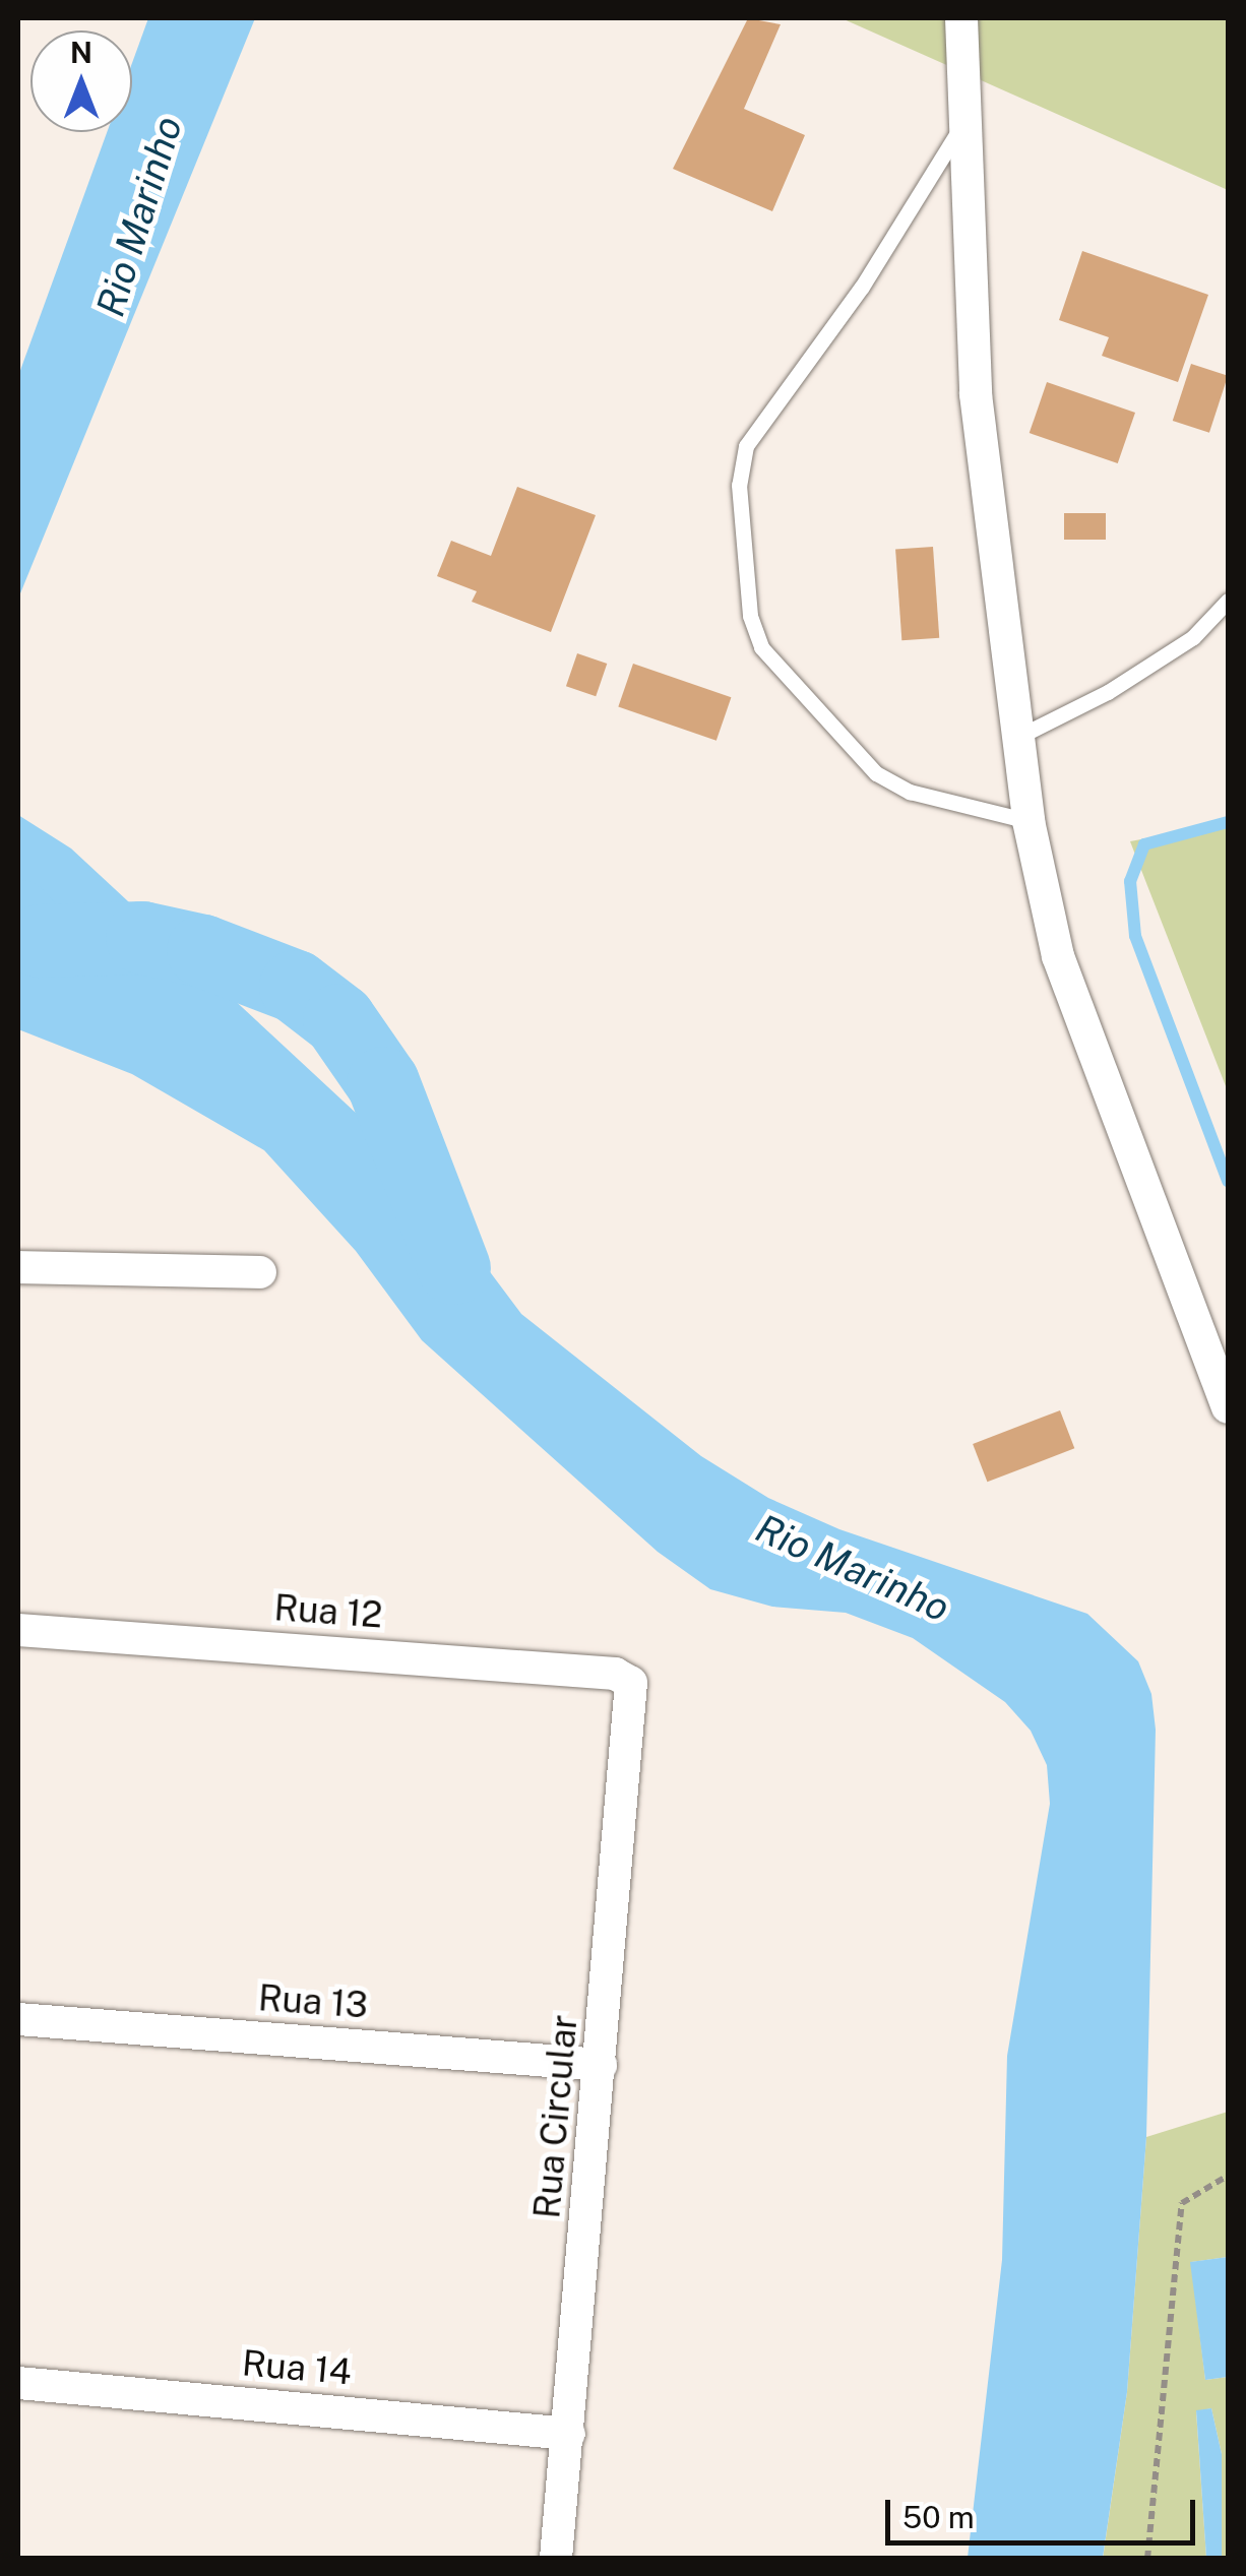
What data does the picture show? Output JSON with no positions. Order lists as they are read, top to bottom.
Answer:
{
  "streets": {
    "street": [
      "Rua 12",
      "Rua 13",
      "Rua Circular",
      "Rua 14"
    ]
  },
  "crossings": [
    ["Rua 12", "Rua Circular"],
    ["Rua 13", "Rua Circular"],
    ["Rua Circular", "Rua 14"]
  ],
  "water": ["Rio Marinho"],
  "scale_bar": "50 m",
  "north": "top"
}
